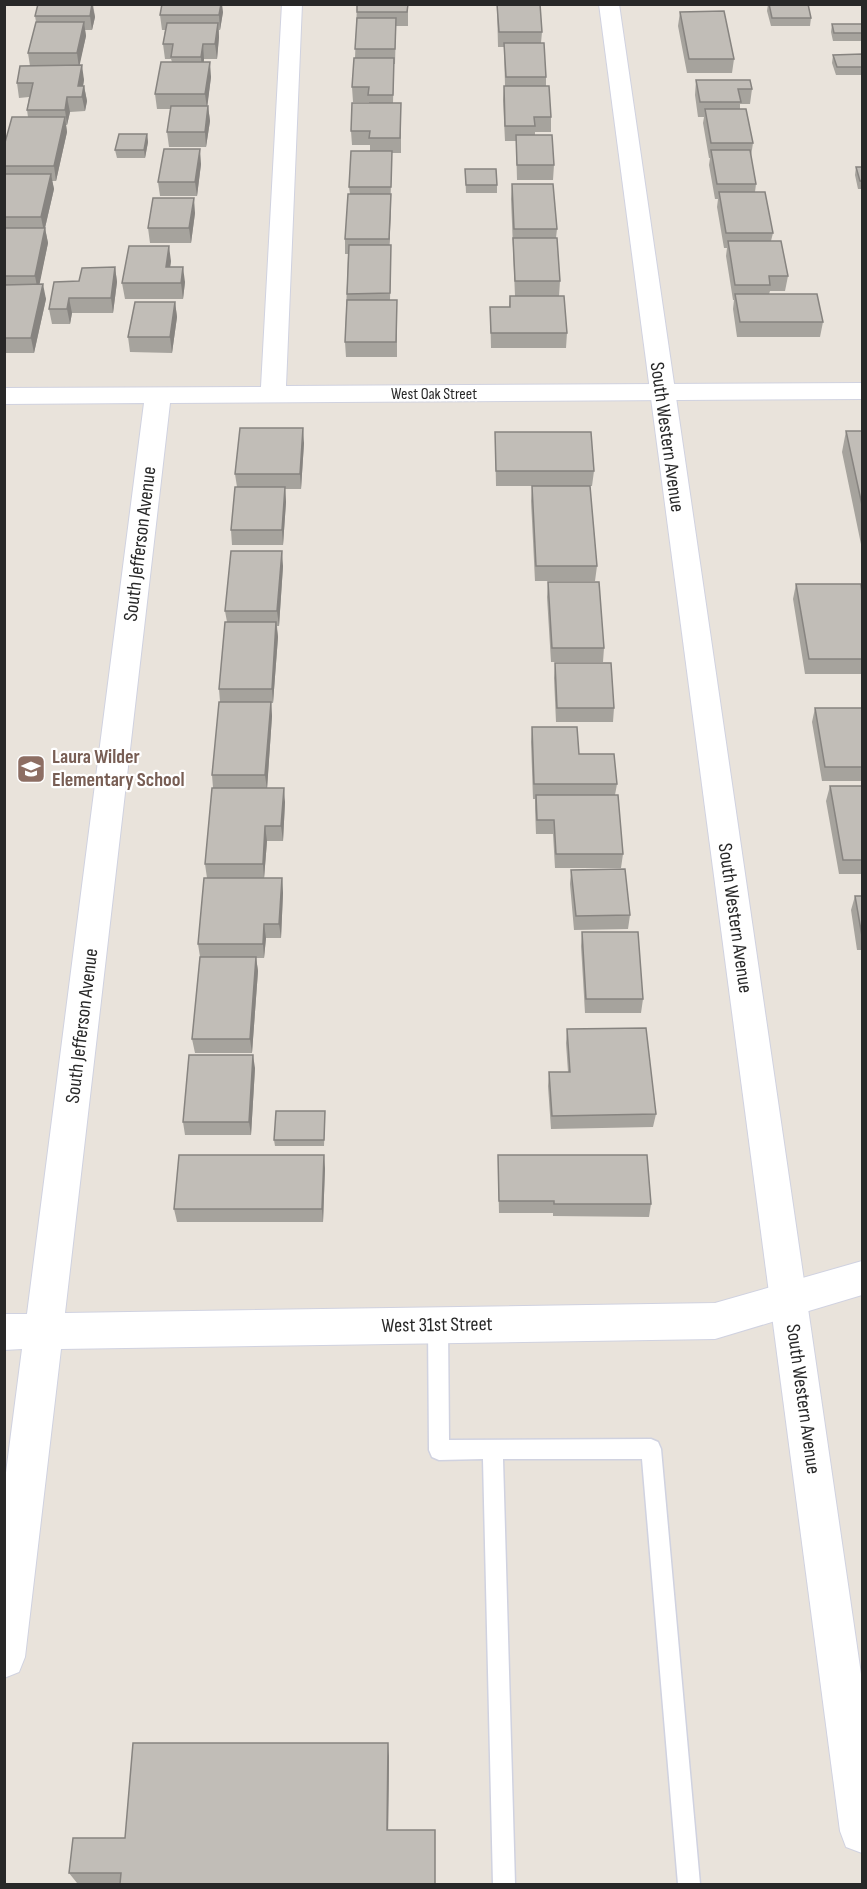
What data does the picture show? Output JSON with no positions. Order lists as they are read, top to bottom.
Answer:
{
  "streets": {
    "street": [
      "West Oak Street",
      "South Western Avenue",
      "South Jefferson Avenue",
      "West 31st Street"
    ]
  },
  "crossings": [
    ["West Oak Street", "South Western Avenue"],
    ["West Oak Street", "South Jefferson Avenue"],
    ["South Western Avenue", "West 31st Street"],
    ["South Jefferson Avenue", "West 31st Street"]
  ],
  "places": {
    "school or university": ["Laura Wilder Elementary School"]
  }
}
